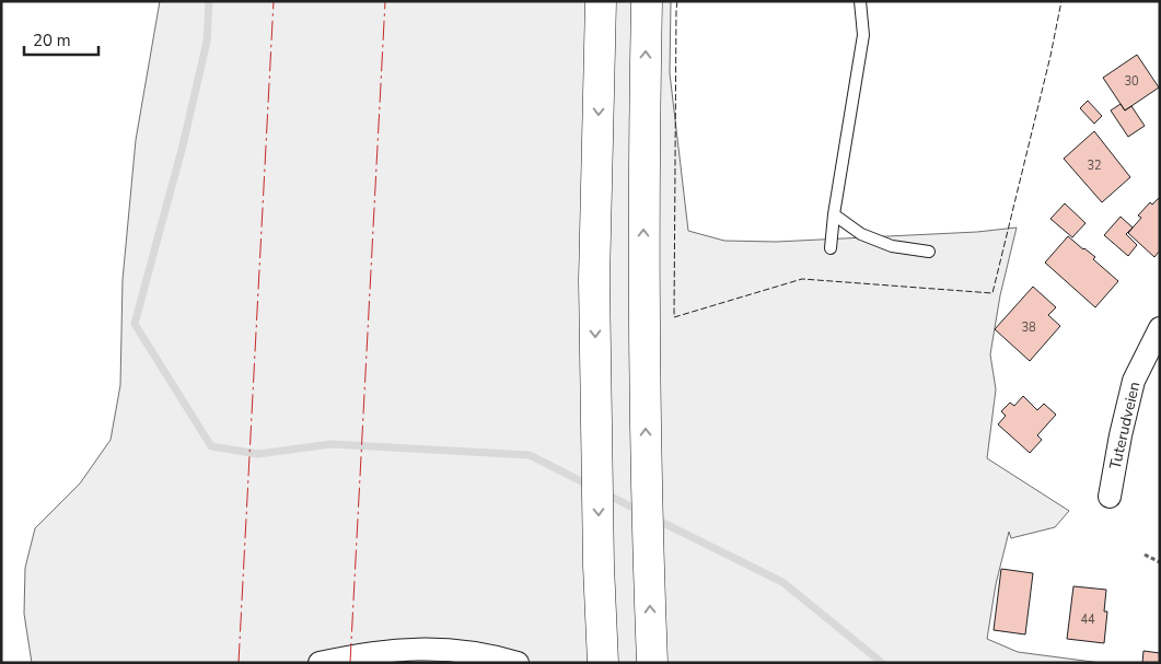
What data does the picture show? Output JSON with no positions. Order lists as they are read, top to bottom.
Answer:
{
  "streets": {
    "street": ["Tuterudveien"]
  },
  "house_numbers": [
    "30",
    "32",
    "38",
    "44"
  ],
  "scale_bar": "20 m"
}
